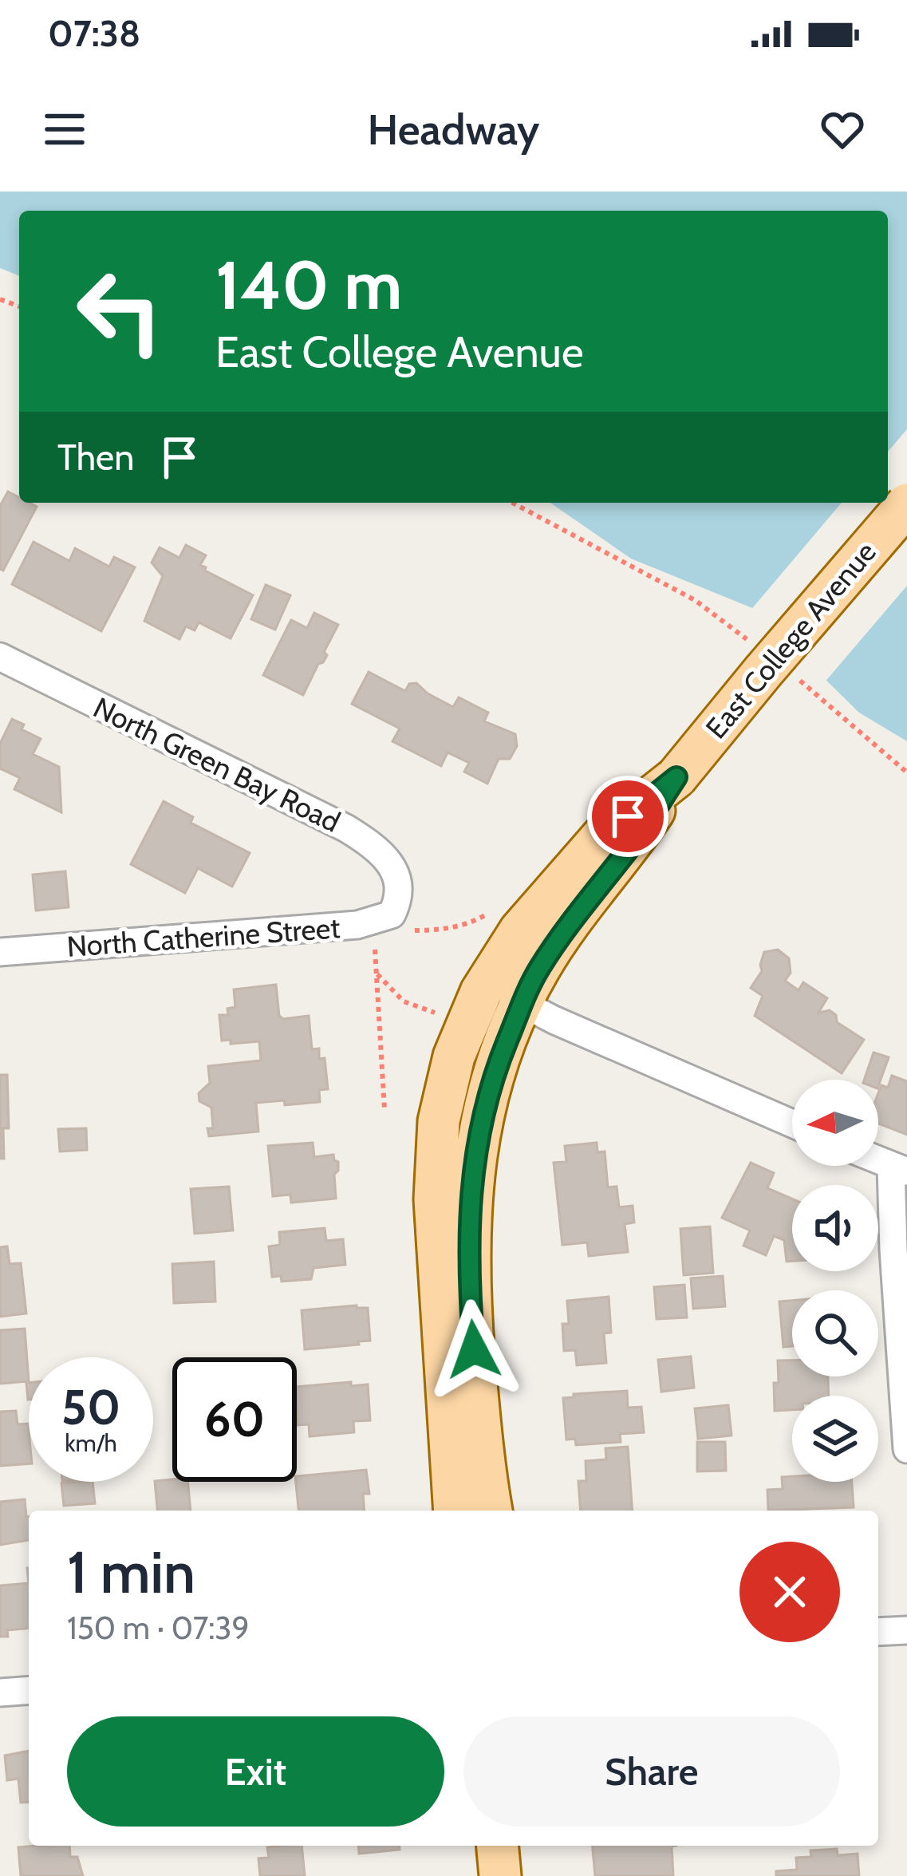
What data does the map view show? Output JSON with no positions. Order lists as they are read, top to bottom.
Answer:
{
  "streets": {
    "main road": ["East College Avenue"],
    "street": ["North Green Bay Road", "North Catherine Street"]
  },
  "crossings": [
    ["North Green Bay Road", "North Catherine Street"]
  ],
  "north": "left",
  "page": {
    "status": "07:38",
    "header": "Headway",
    "turn": ["140 m", "East College Avenue"],
    "then": "Then",
    "speed": "50 km/h",
    "limit": "60",
    "heading": ["1 min", "150 m · 07:39"],
    "buttons": ["Exit", "Share"]
  }
}
